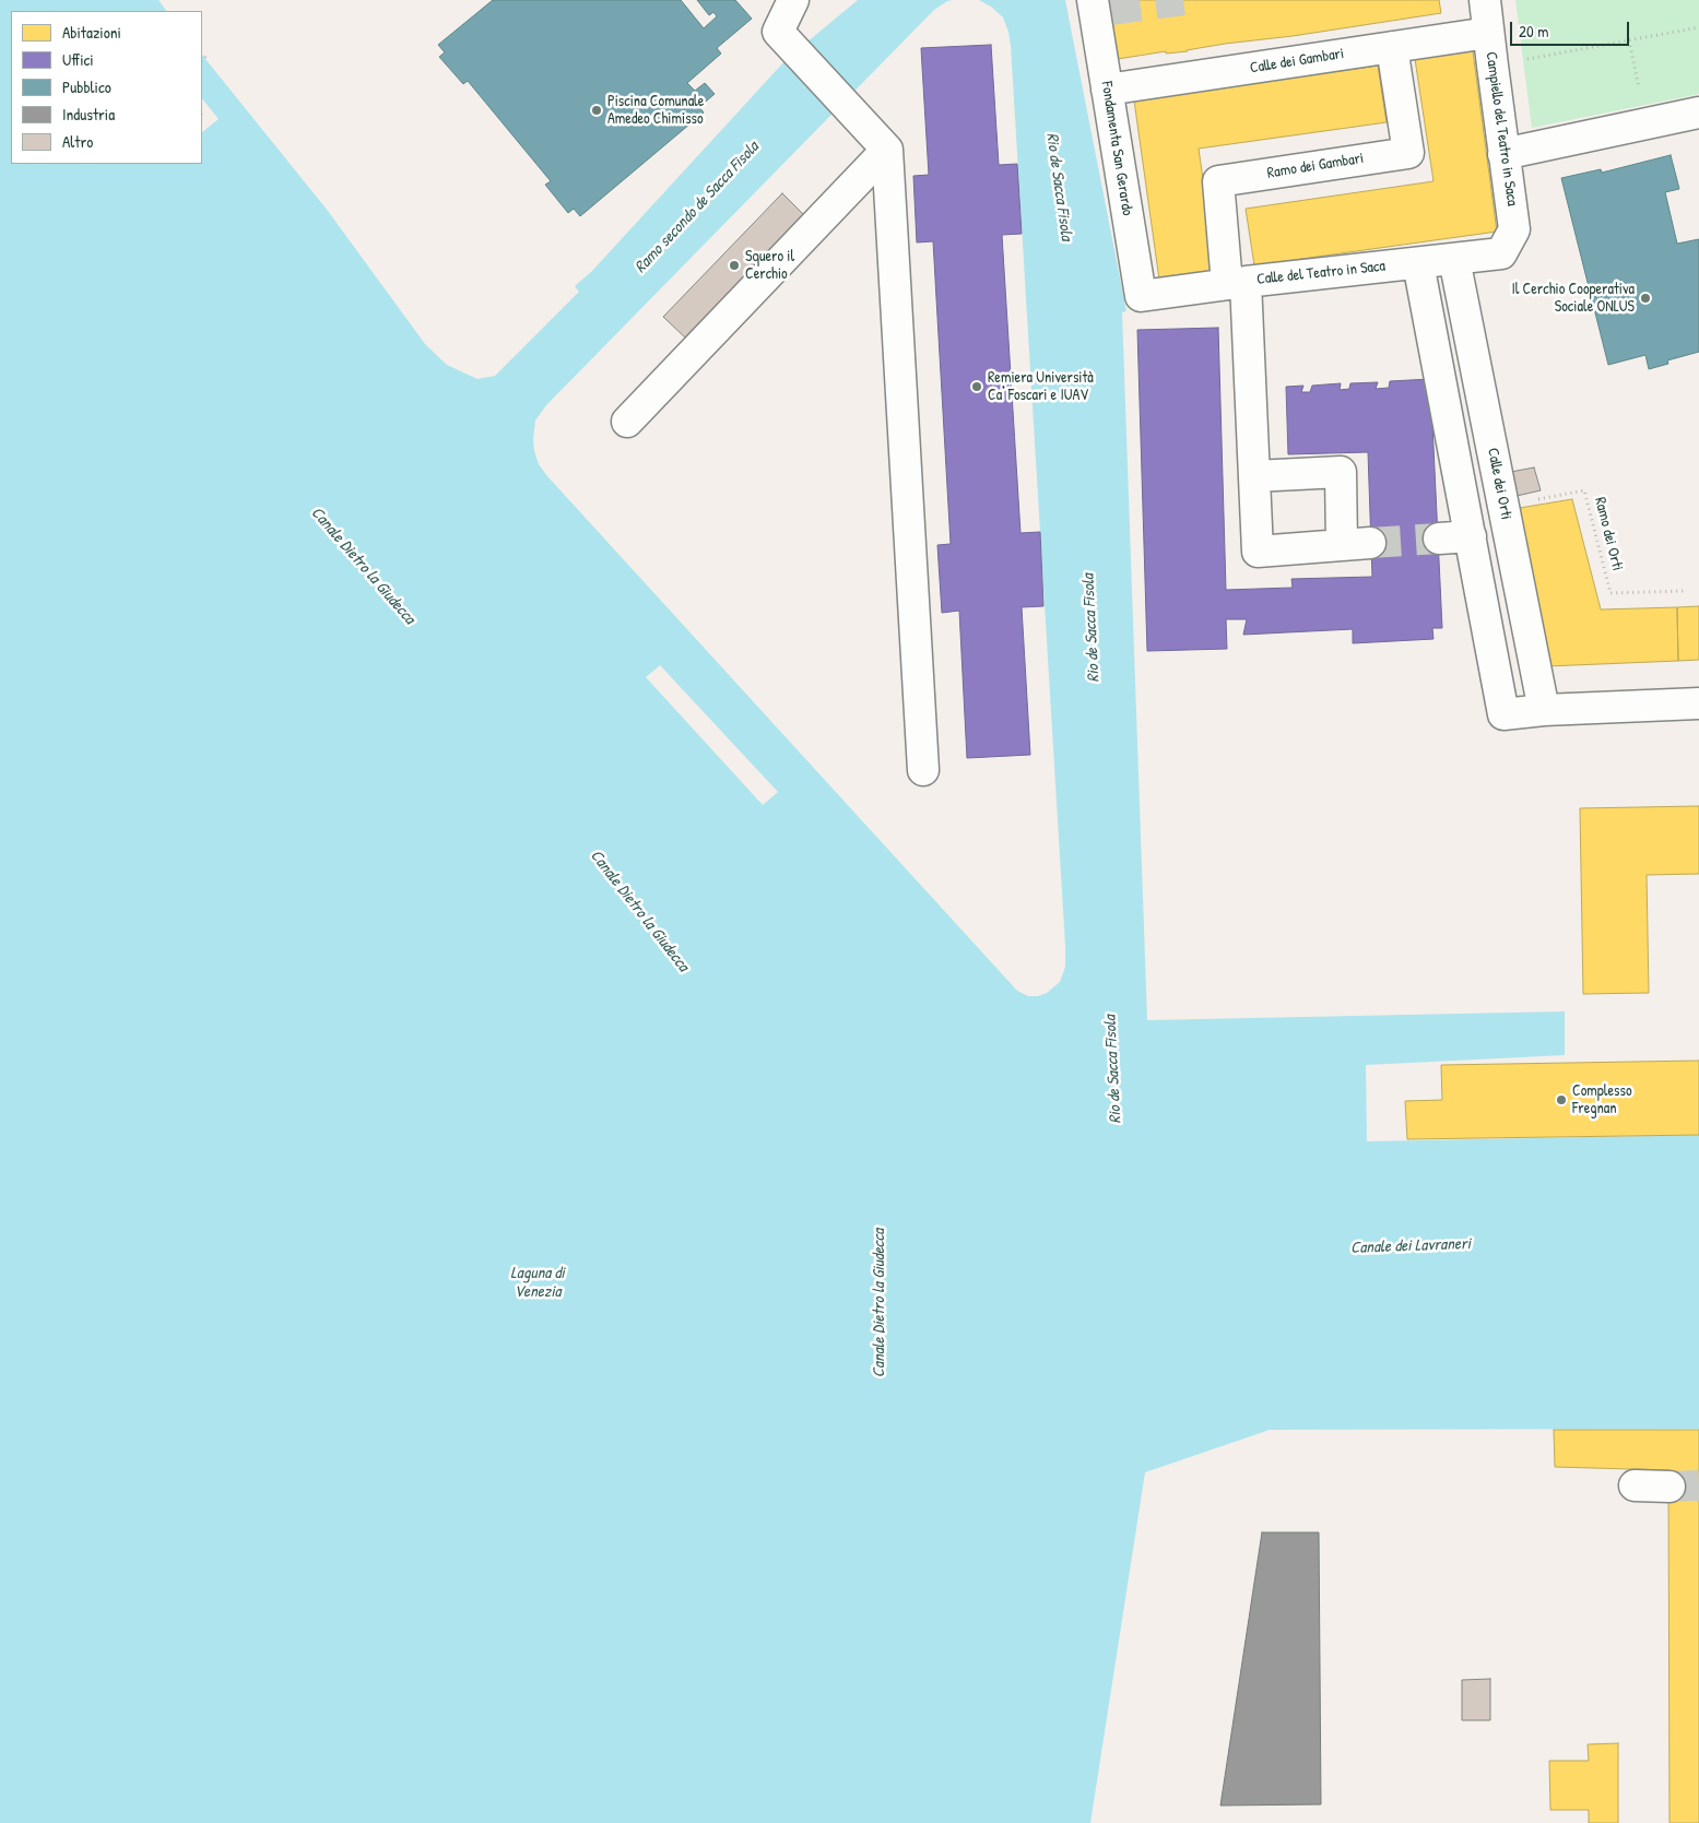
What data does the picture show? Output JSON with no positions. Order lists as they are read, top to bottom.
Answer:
{
  "streets": {
    "street": [
      "Calle dei Gambari",
      "Campiello del Teatro in Saca",
      "Fondamenta San Gerardo",
      "Ramo dei Gambari",
      "Calle del Teatro in Saca",
      "Calle dei Orti"
    ],
    "path": ["Ramo dei Orti"]
  },
  "crossings": [
    ["Calle dei Gambari", "Campiello del Teatro in Saca"],
    ["Calle dei Gambari", "Fondamenta San Gerardo"],
    ["Calle dei Gambari", "Ramo dei Gambari"],
    ["Campiello del Teatro in Saca", "Calle del Teatro in Saca"],
    ["Fondamenta San Gerardo", "Calle del Teatro in Saca"],
    ["Ramo dei Gambari", "Calle del Teatro in Saca"],
    ["Calle del Teatro in Saca", "Calle dei Orti"],
    ["Calle dei Orti", "Ramo dei Orti"]
  ],
  "water": [
    "Rio de Sacca Fisola",
    "Ramo secondo de Sacca Fisola",
    "Canale Dietro la Giudecca",
    "Canale dei Lavraneri",
    "Laguna di Venezia"
  ],
  "places": [
    "Piscina Comunale Amedeo Chimisso",
    "Squero il Cerchio",
    "Il Cerchio Cooperativa Sociale ONLUS",
    "Remiera Università Ca' Foscari e IUAV",
    "Complesso Fregnan"
  ],
  "legend": [
    "Abitazioni",
    "Uffici",
    "Pubblico",
    "Industria",
    "Altro"
  ],
  "scale_bar": "20 m"
}
